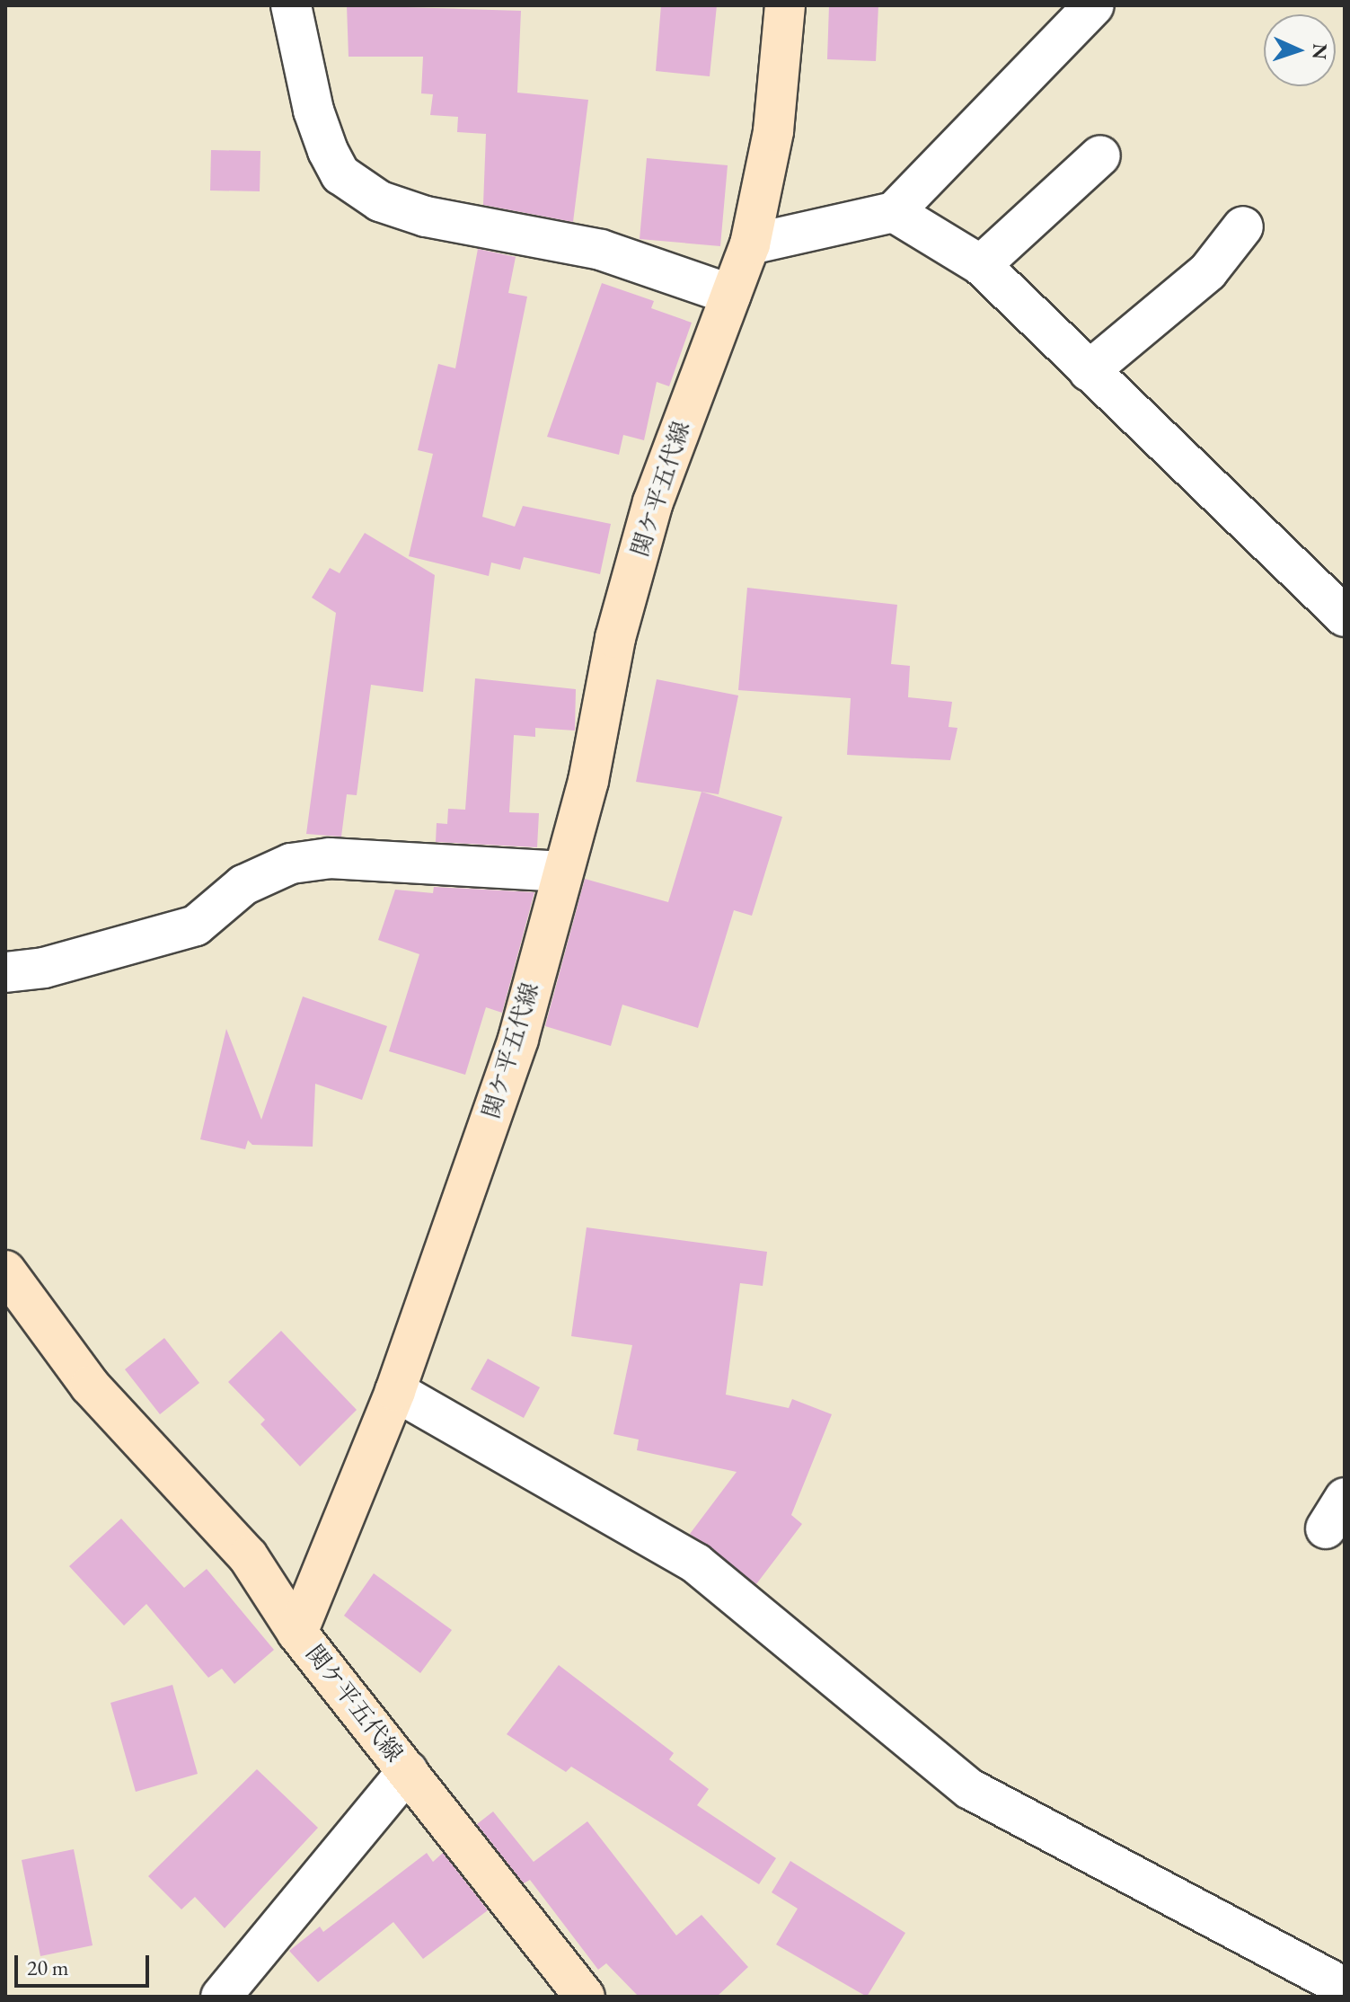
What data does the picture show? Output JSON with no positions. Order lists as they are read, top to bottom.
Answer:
{
  "streets": {
    "main road": ["関ケ平五代線"]
  },
  "scale_bar": "20 m",
  "north": "right"
}
